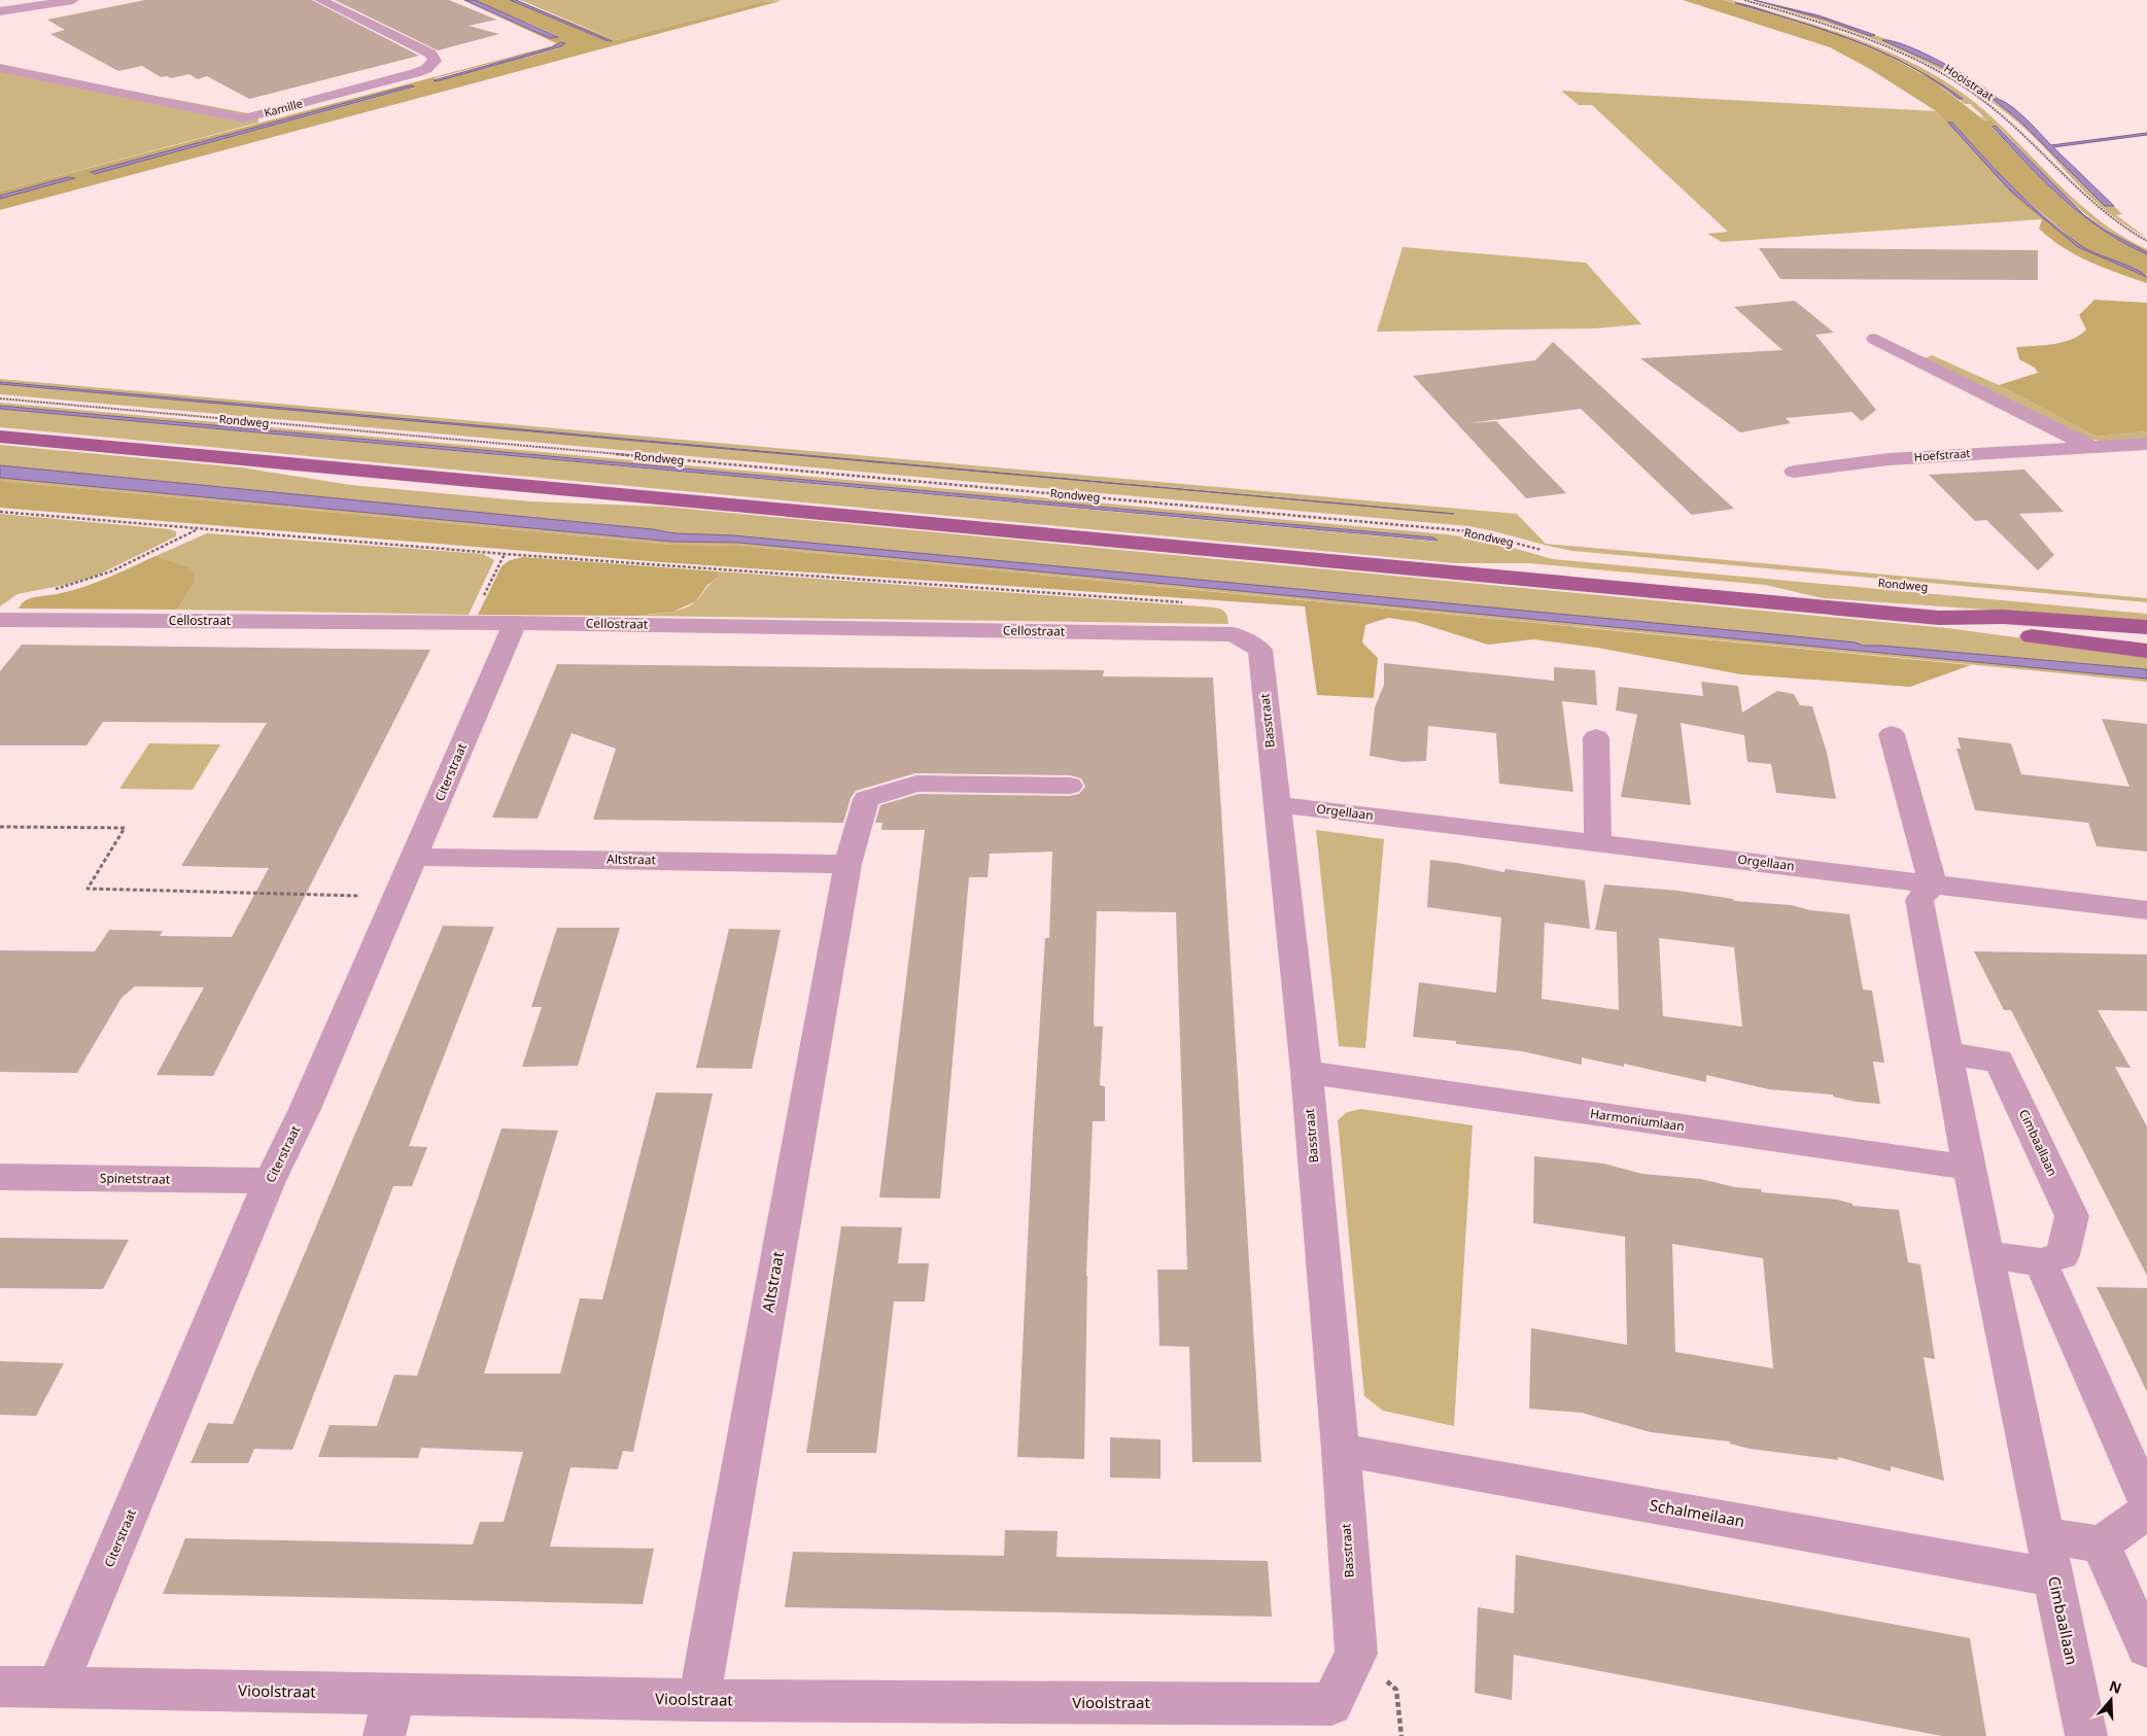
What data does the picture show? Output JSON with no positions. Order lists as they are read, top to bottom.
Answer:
{
  "streets": {
    "street": [
      "Kamille",
      "Hoefstraat",
      "Cellostraat",
      "Basstraat",
      "Citerstraat",
      "Orgellaan",
      "Altstraat",
      "Harmoniumlaan",
      "Cimbaallaan",
      "Spinetstraat",
      "Schalmeilaan",
      "Vioolstraat"
    ],
    "path": ["Hooistraat", "Rondweg"]
  },
  "crossings": [
    ["Cellostraat", "Basstraat"],
    ["Cellostraat", "Citerstraat"],
    ["Basstraat", "Orgellaan"],
    ["Basstraat", "Harmoniumlaan"],
    ["Basstraat", "Schalmeilaan"],
    ["Basstraat", "Vioolstraat"],
    ["Citerstraat", "Altstraat"],
    ["Citerstraat", "Spinetstraat"],
    ["Citerstraat", "Vioolstraat"],
    ["Orgellaan", "Cimbaallaan"],
    ["Altstraat", "Vioolstraat"],
    ["Harmoniumlaan", "Cimbaallaan"],
    ["Cimbaallaan", "Schalmeilaan"]
  ],
  "north": "top"
}
